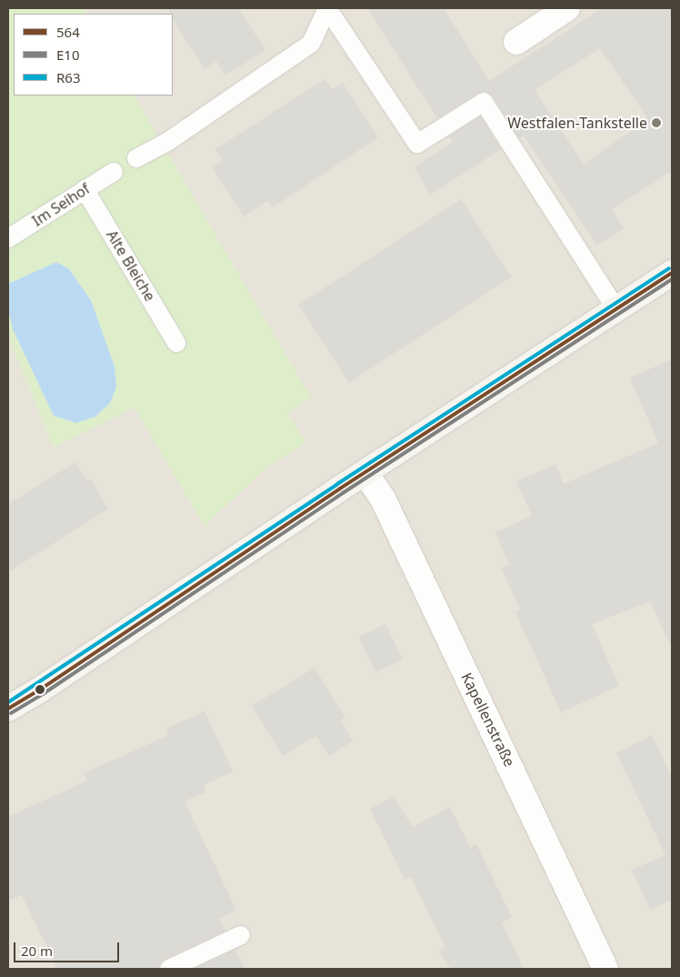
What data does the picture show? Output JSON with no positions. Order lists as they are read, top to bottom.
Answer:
{
  "streets": {
    "street": ["Kapellenstraße"],
    "lane": ["Im Seihof", "Alte Bleiche"]
  },
  "crossings": [
    ["Im Seihof", "Alte Bleiche"]
  ],
  "places": ["Westfalen-Tankstelle"],
  "lines": ["transit line R63", "transit line 564", "transit line E10"],
  "legend": ["564", "E10", "R63"],
  "scale_bar": "20 m"
}
